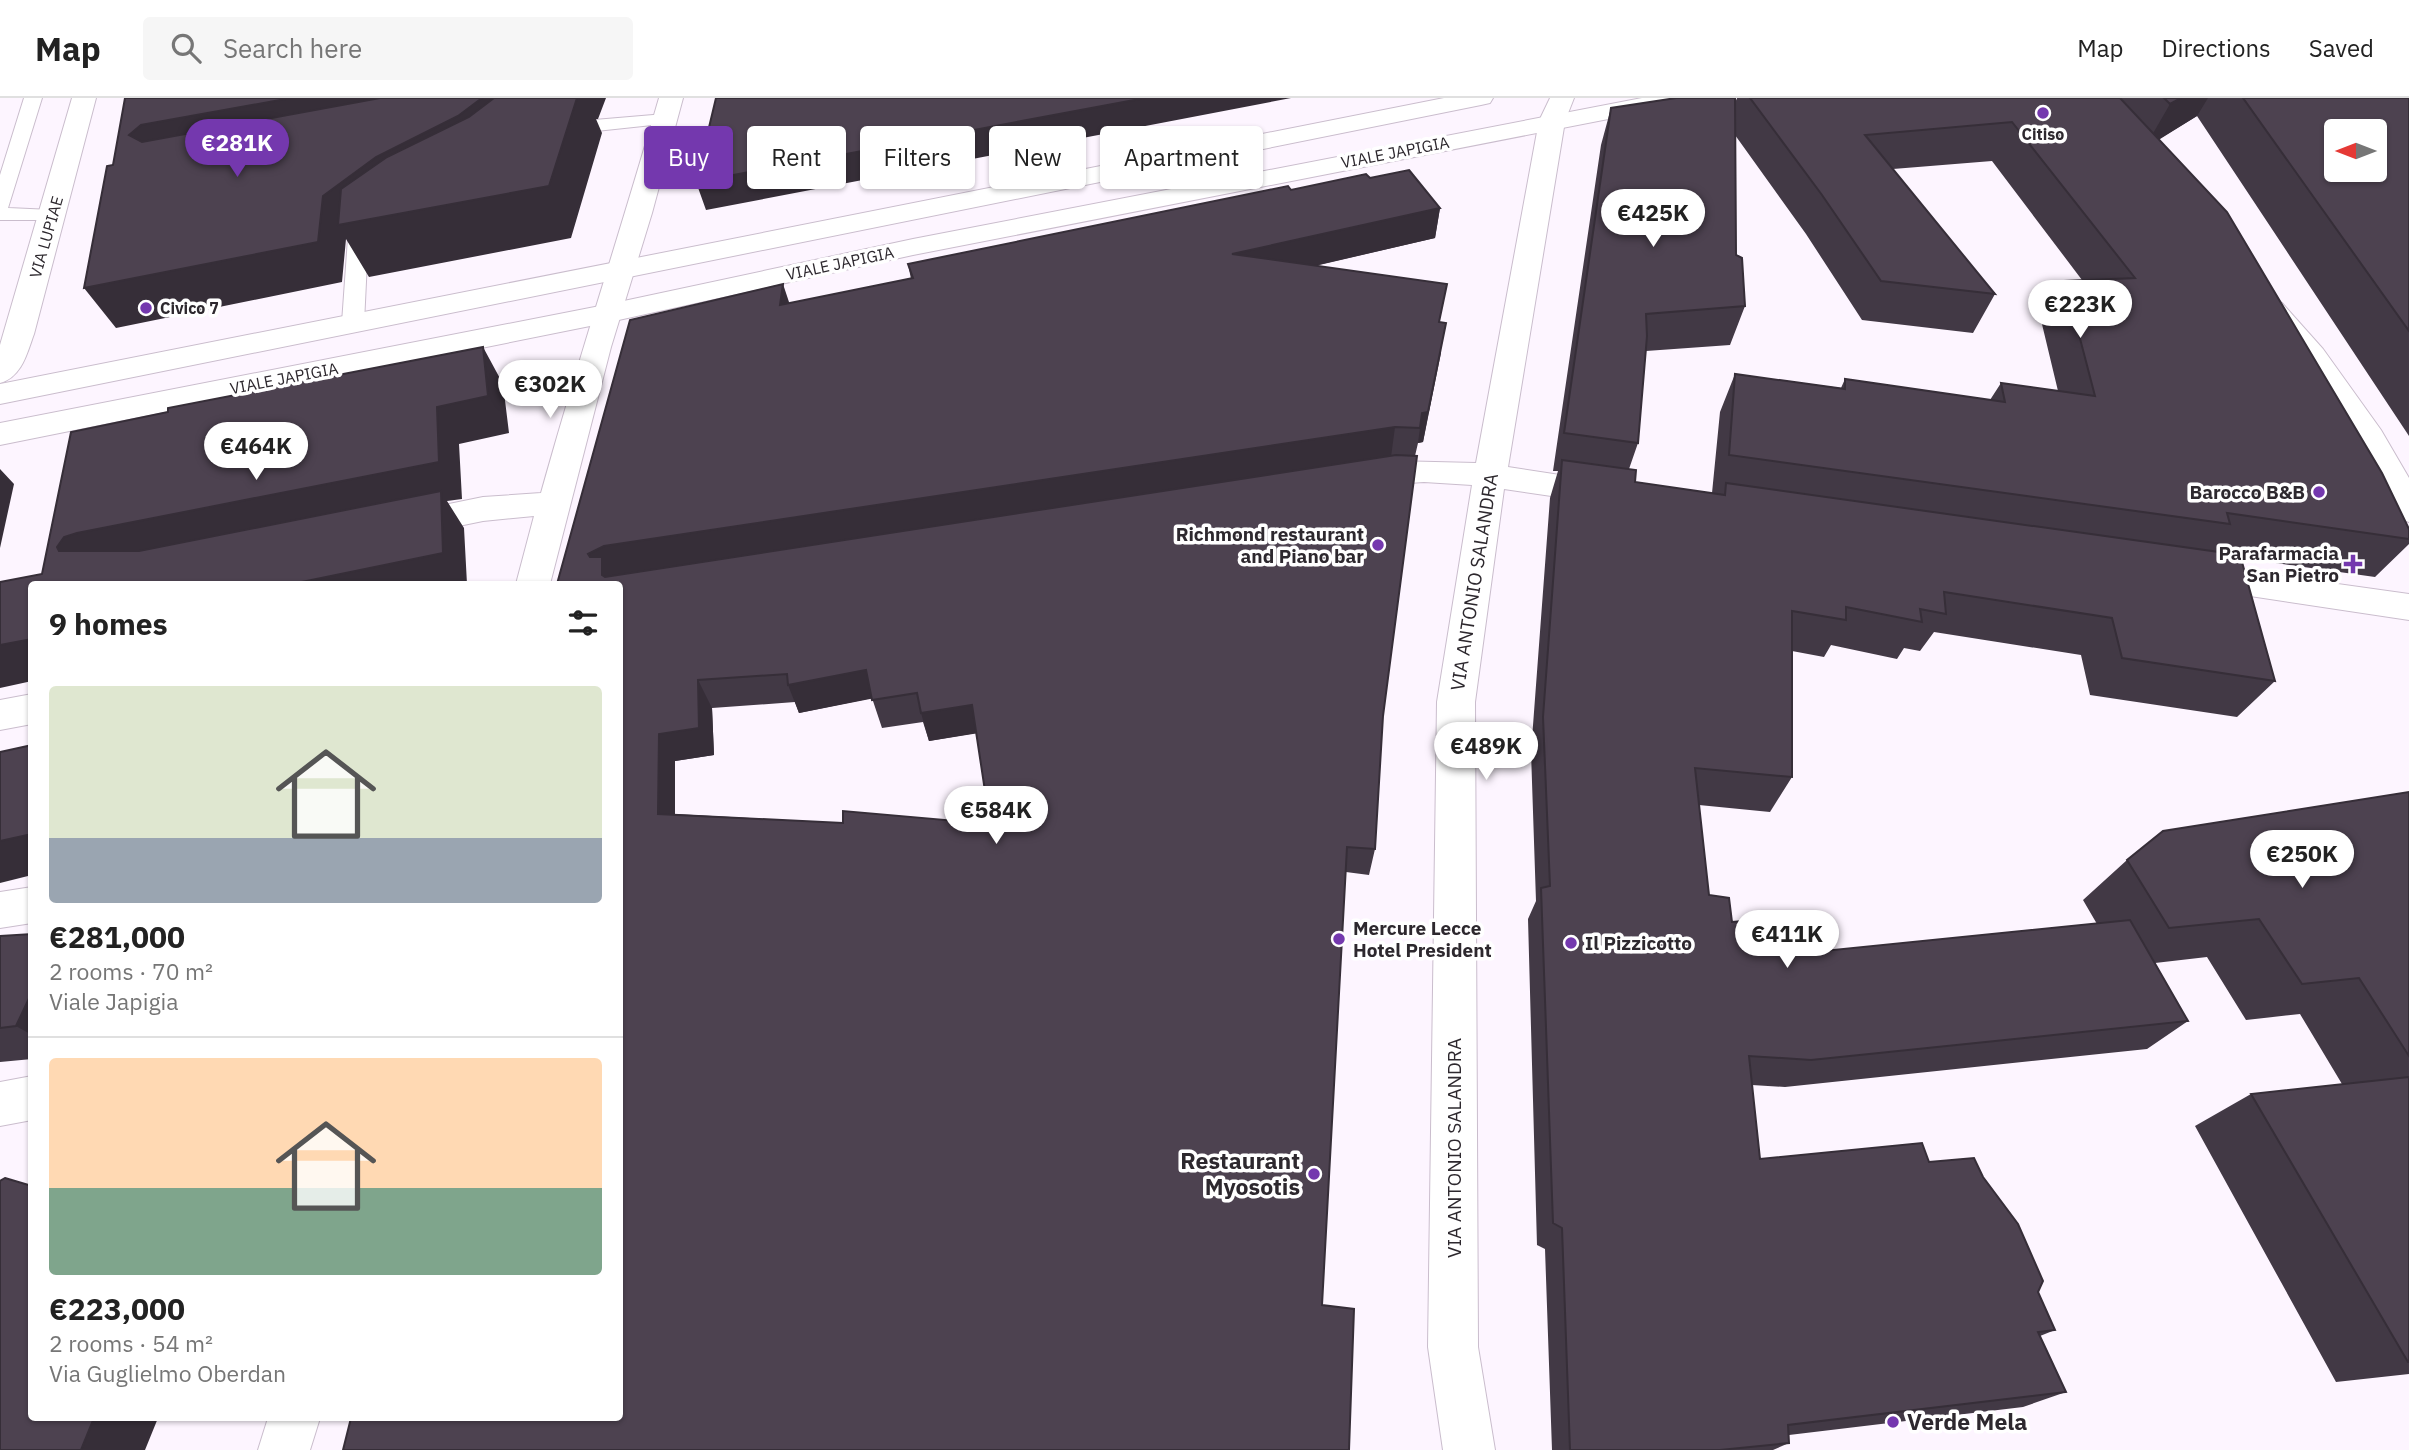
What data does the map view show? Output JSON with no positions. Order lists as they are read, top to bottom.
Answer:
{
  "streets": {
    "street": ["VIALE JAPIGIA", "VIA LUPIAE", "VIA ANTONIO SALANDRA"]
  },
  "crossings": [
    ["VIALE JAPIGIA", "VIA ANTONIO SALANDRA"]
  ],
  "places": {
    "other": [
      "Citiso",
      "Civico 7",
      "Barocco B&B",
      "Richmond restaurant and Piano bar",
      "Mercure Lecce Hotel President",
      "Il Pizzicotto",
      "Restaurant Myosotis",
      "Verde Mela"
    ],
    "health": ["Parafarmacia San Pietro"]
  },
  "north": "left",
  "page": {
    "header": "Map",
    "search": "Search here",
    "nav": ["Map", "Directions", "Saved"],
    "price": [
      "€281K",
      "€425K",
      "€223K",
      "€302K",
      "€464K",
      "€489K",
      "€584K",
      "€250K",
      "€411K"
    ],
    "chip": [
      "Buy",
      "Rent",
      "Filters",
      "New",
      "Apartment"
    ],
    "heading": "9 homes",
    "list": [
      {
        "name": "€281,000",
        "note": "2 rooms · 70 m² · Viale Japigia"
      },
      {
        "name": "€223,000",
        "note": "2 rooms · 54 m² · Via Guglielmo Oberdan"
      }
    ]
  }
}
